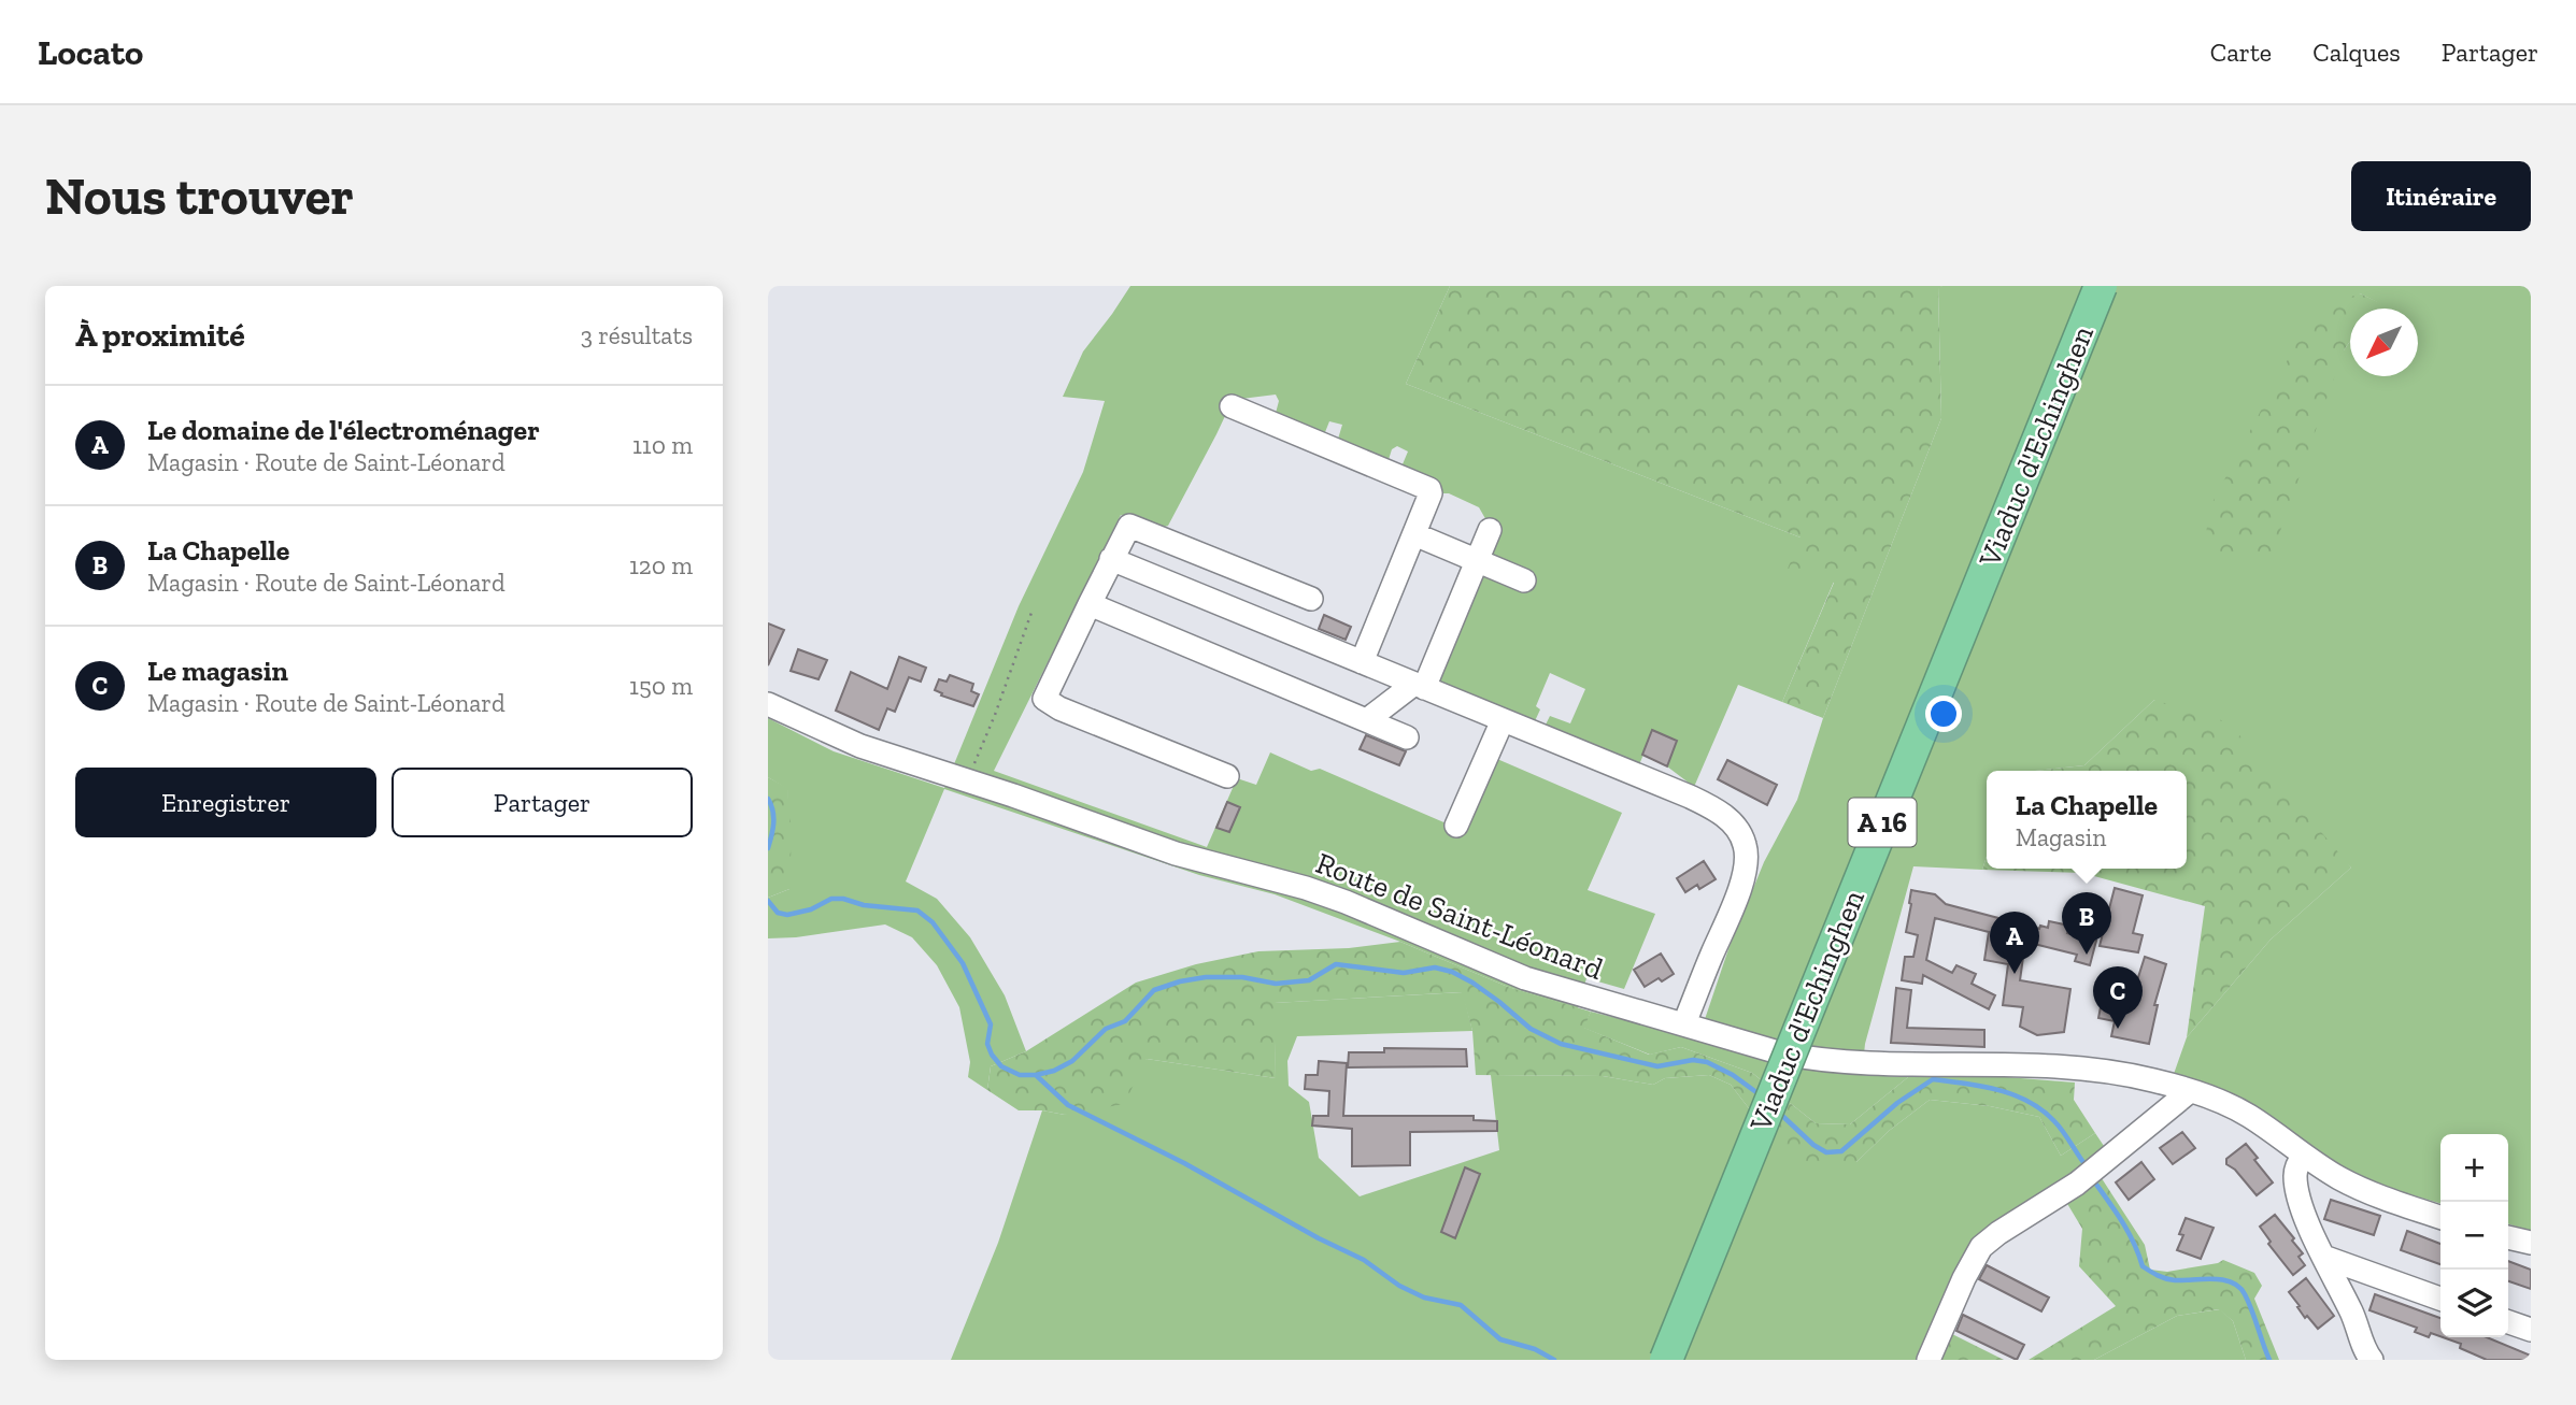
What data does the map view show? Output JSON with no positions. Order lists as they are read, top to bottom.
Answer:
{
  "streets": {
    "highway": ["Viaduc d'Echinghen", "A 16"],
    "street": ["Route de Saint-Léonard"]
  },
  "north": "bottom left",
  "page": {
    "header": "Locato",
    "nav": ["Carte", "Calques", "Partager"],
    "buttons": [
      "Itinéraire",
      ["Enregistrer", "Partager"]
    ],
    "title": "Nous trouver",
    "heading": ["À proximité", "3 résultats"],
    "list": [
      {
        "mark": "A",
        "name": "Le domaine de l'électroménager",
        "note": "Magasin · Route de Saint-Léonard",
        "value": "110 m"
      },
      {
        "mark": "B",
        "name": "La Chapelle",
        "note": "Magasin · Route de Saint-Léonard",
        "value": "120 m"
      },
      {
        "mark": "C",
        "name": "Le magasin",
        "note": "Magasin · Route de Saint-Léonard",
        "value": "150 m"
      }
    ],
    "popup": ["La Chapelle", "Magasin"],
    "pins": ["B", "A", "C"],
    "map_buttons": ["+", "−"]
  }
}
